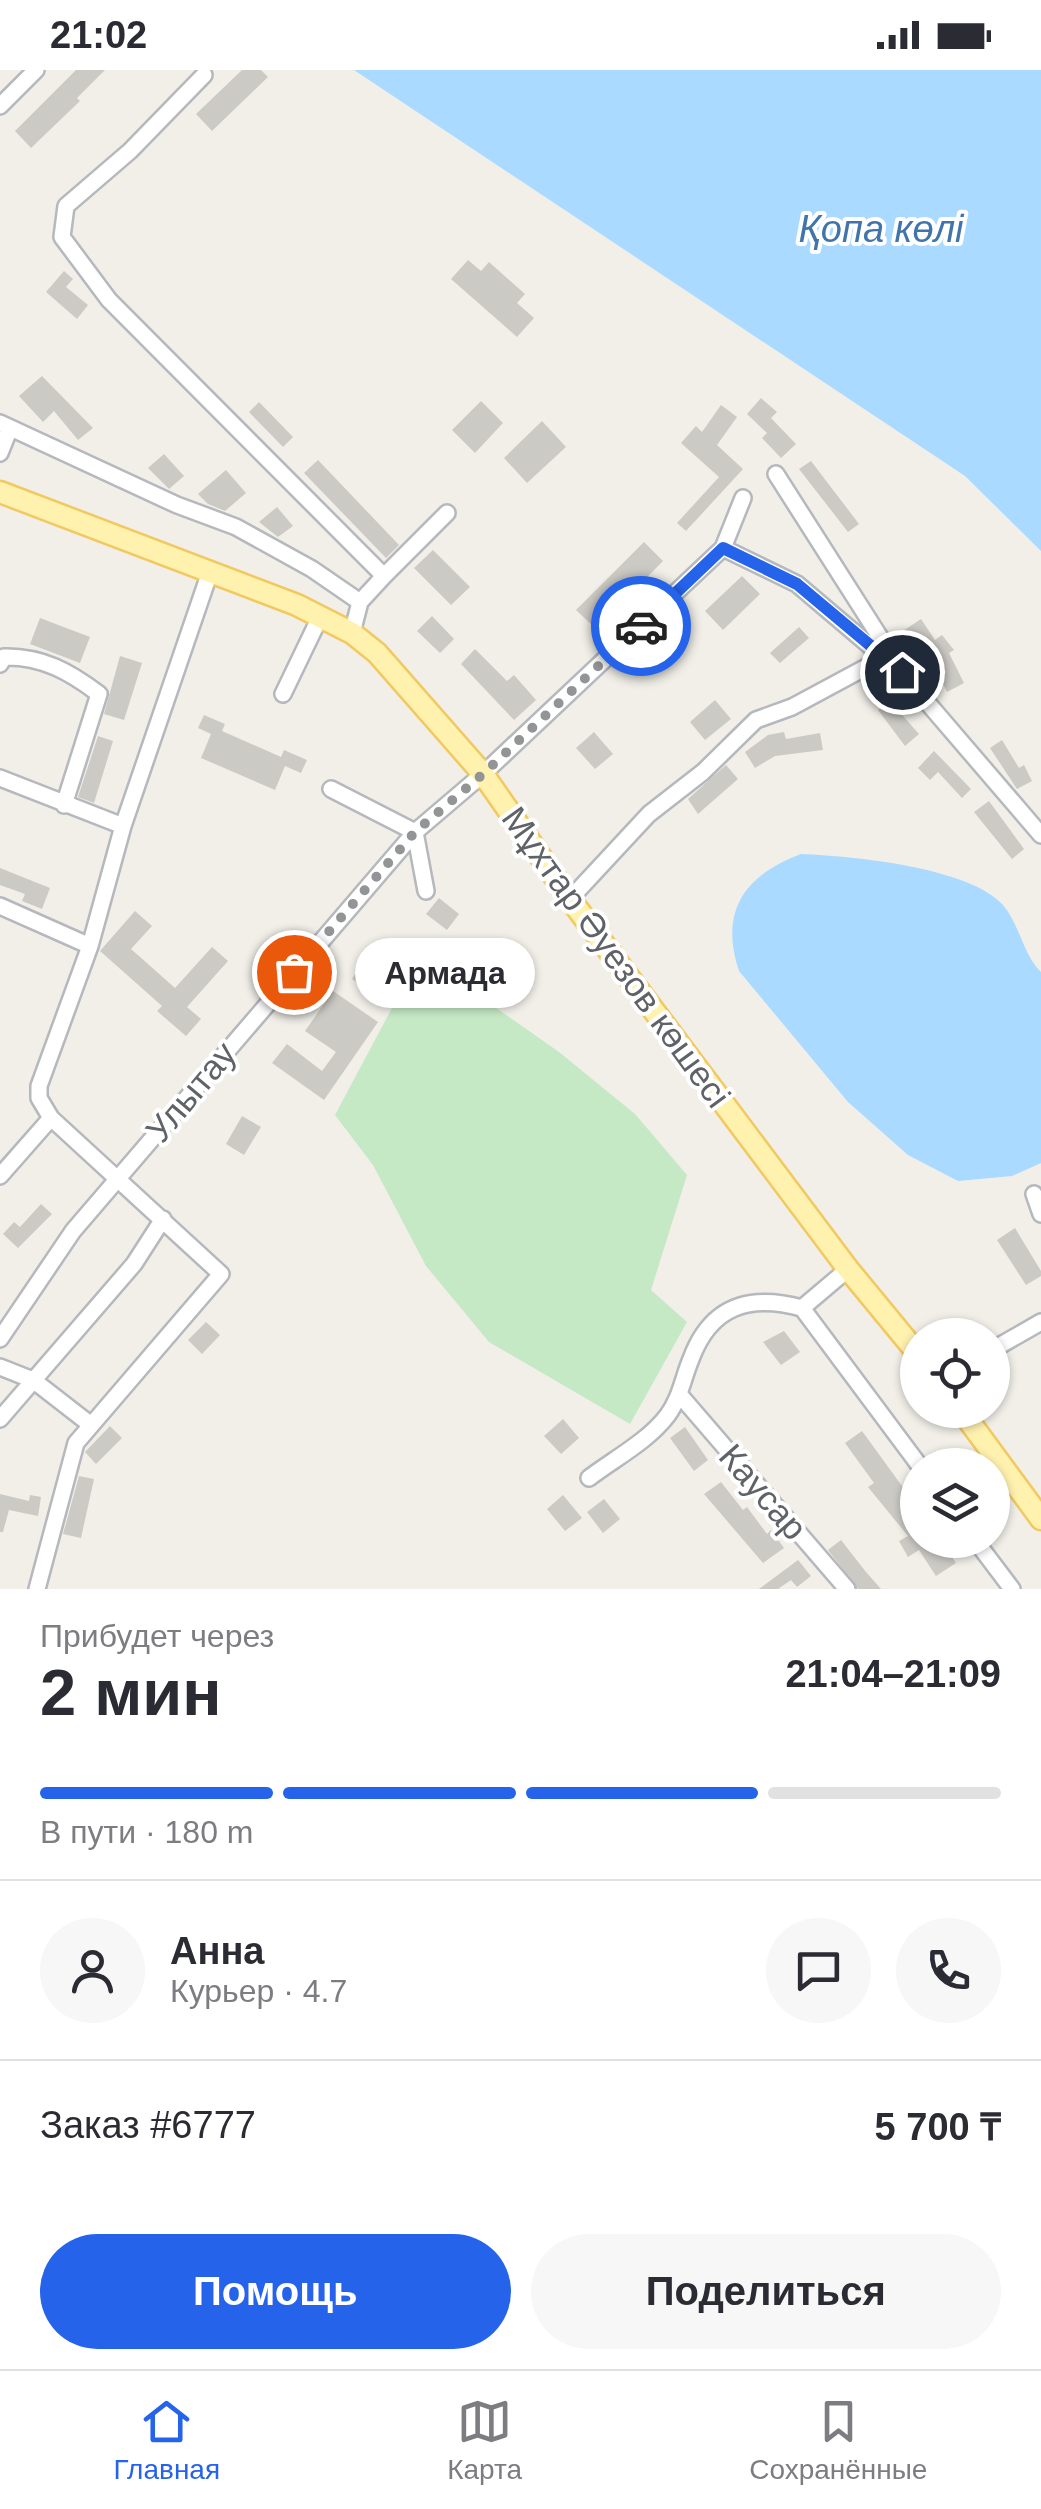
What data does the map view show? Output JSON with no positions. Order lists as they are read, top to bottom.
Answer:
{
  "streets": {
    "main road": ["Мұхтар Әуезов көшесі"],
    "street": ["Улытау", "Каусар"]
  },
  "crossings": [
    ["Мұхтар Әуезов көшесі", "Улытау"]
  ],
  "water": ["Қопа көлі"],
  "places": ["Армада"],
  "page": {
    "status": "21:02",
    "bubble": "Армада",
    "heading": ["2 мин", "Прибудет через", "21:04–21:09"],
    "panel": [
      "Анна",
      "Курьер · 4.7",
      "Заказ #6777",
      "5 700 ₸"
    ],
    "bar": "В пути · 180 m",
    "buttons": ["Помощь", "Поделиться"],
    "tabs": ["Главная", "Карта", "Сохранённые"]
  }
}
